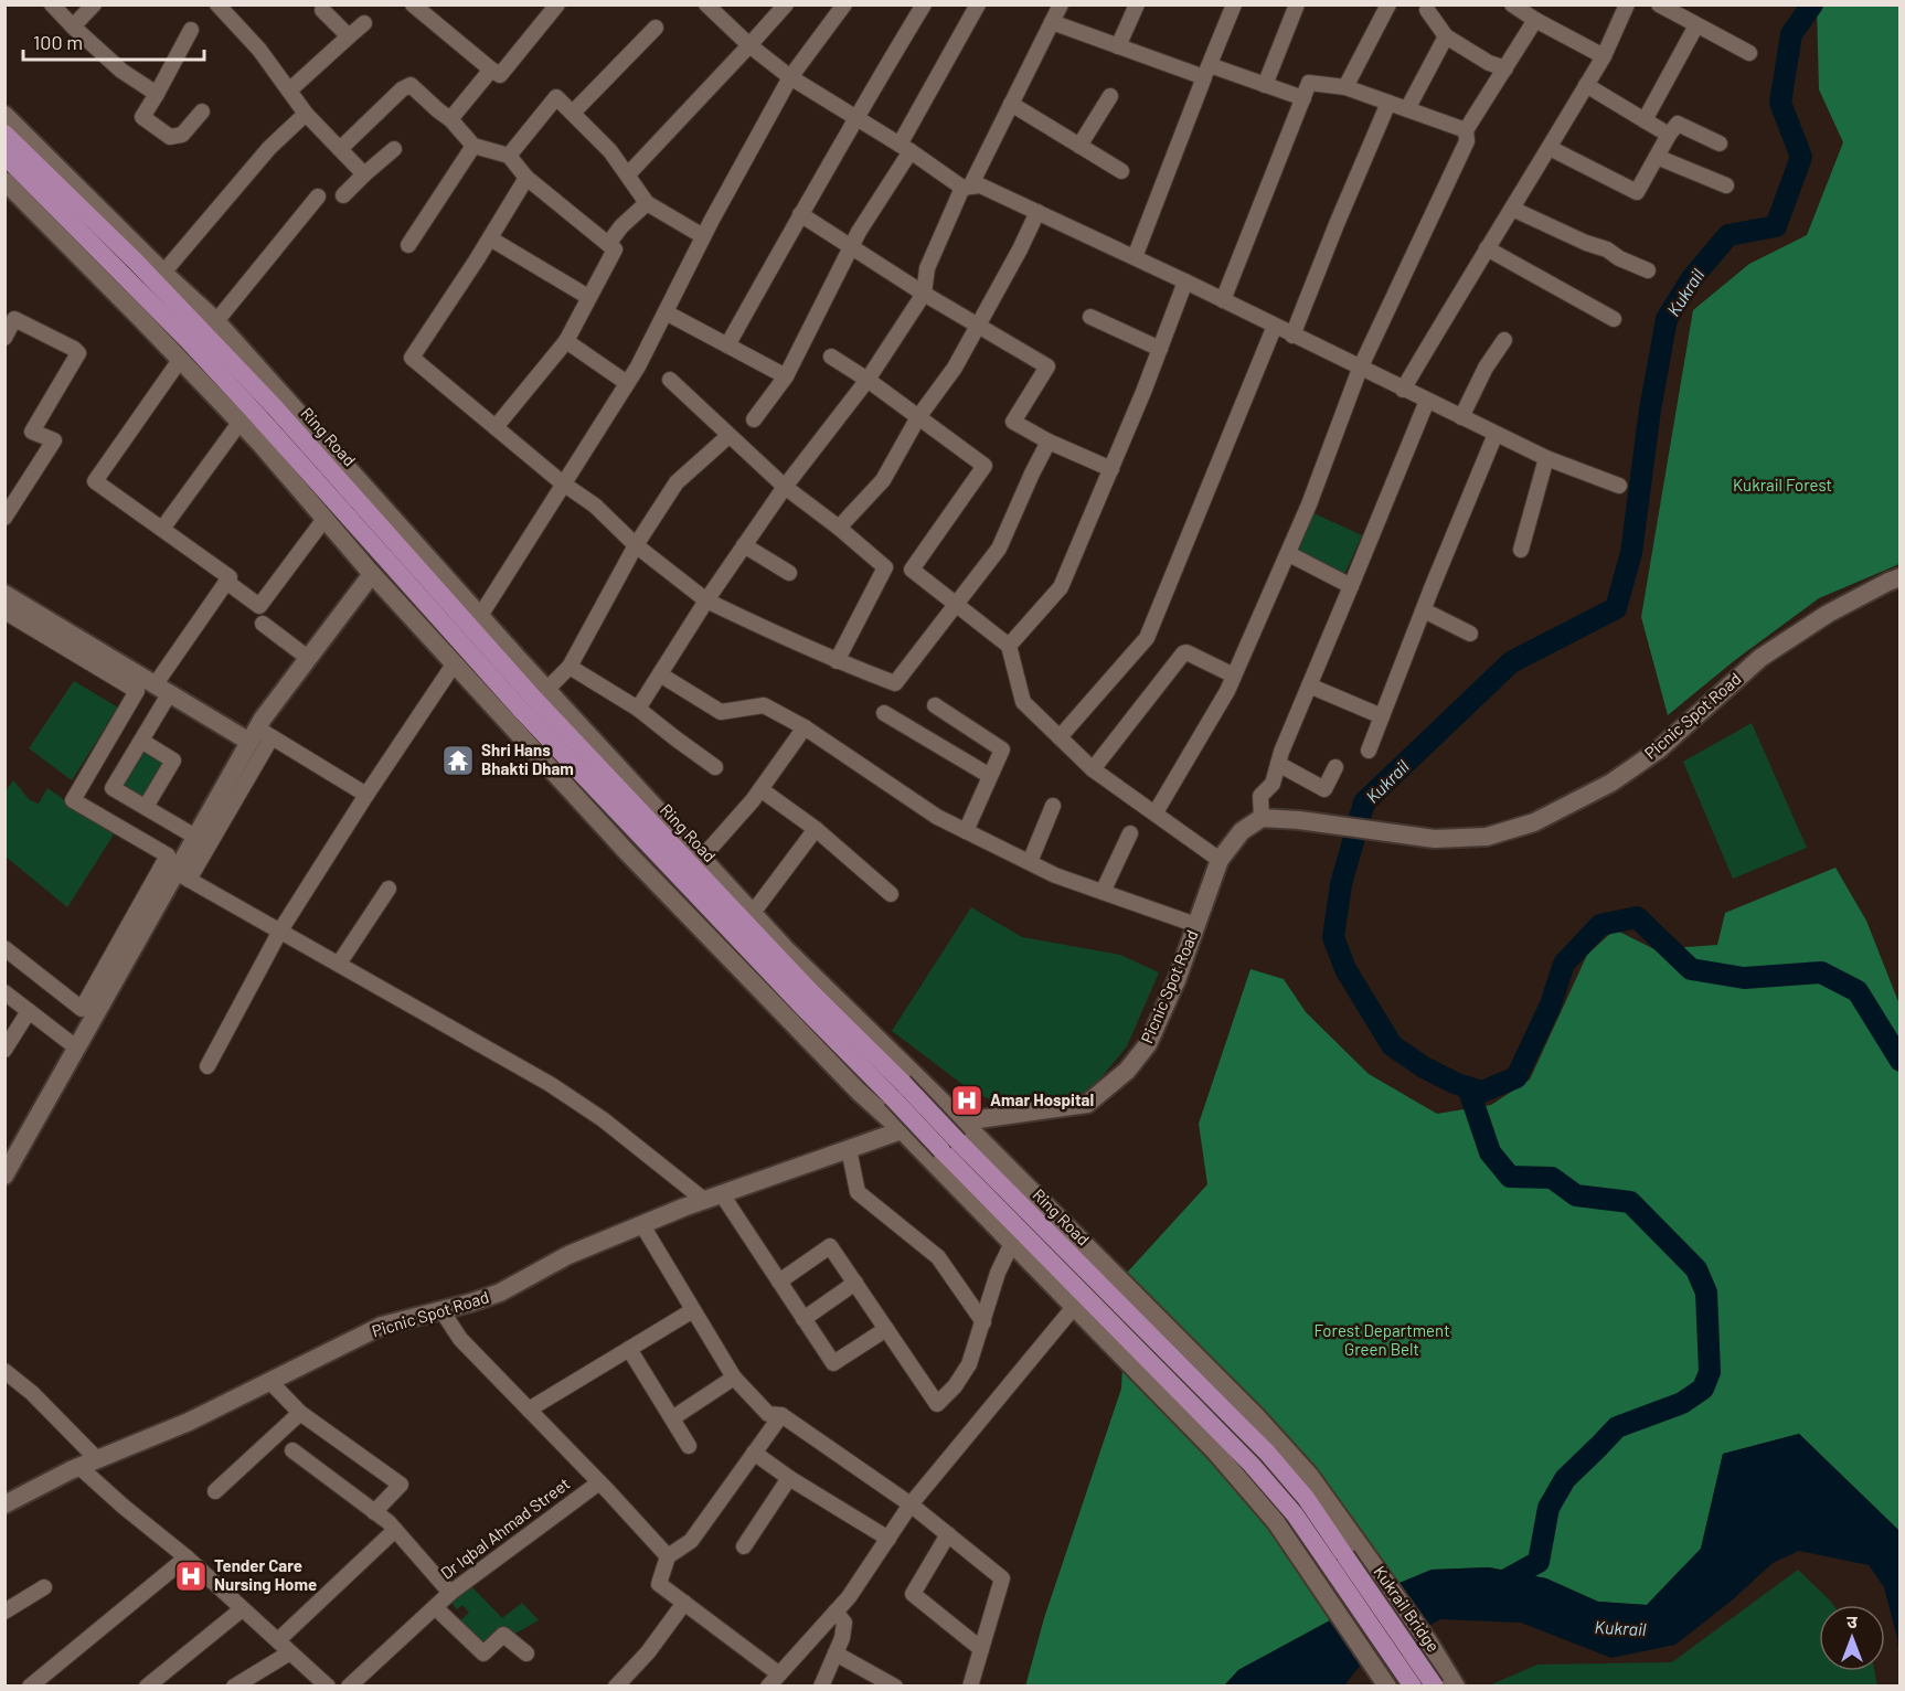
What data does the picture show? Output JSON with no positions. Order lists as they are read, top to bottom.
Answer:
{
  "streets": {
    "highway": ["Ring Road", "Kukrail Bridge"],
    "street": ["Picnic Spot Road", "Dr Iqbal Ahmad Street"]
  },
  "crossings": [
    ["Ring Road", "Kukrail Bridge"]
  ],
  "water": ["Kukrail"],
  "parks": ["Kukrail Forest", "Forest Department Green Belt"],
  "places": {
    "temple": ["Shri Hans Bhakti Dham"],
    "hospital": ["Amar Hospital", "Tender Care Nursing Home"]
  },
  "scale_bar": "100 m",
  "north": "top"
}
